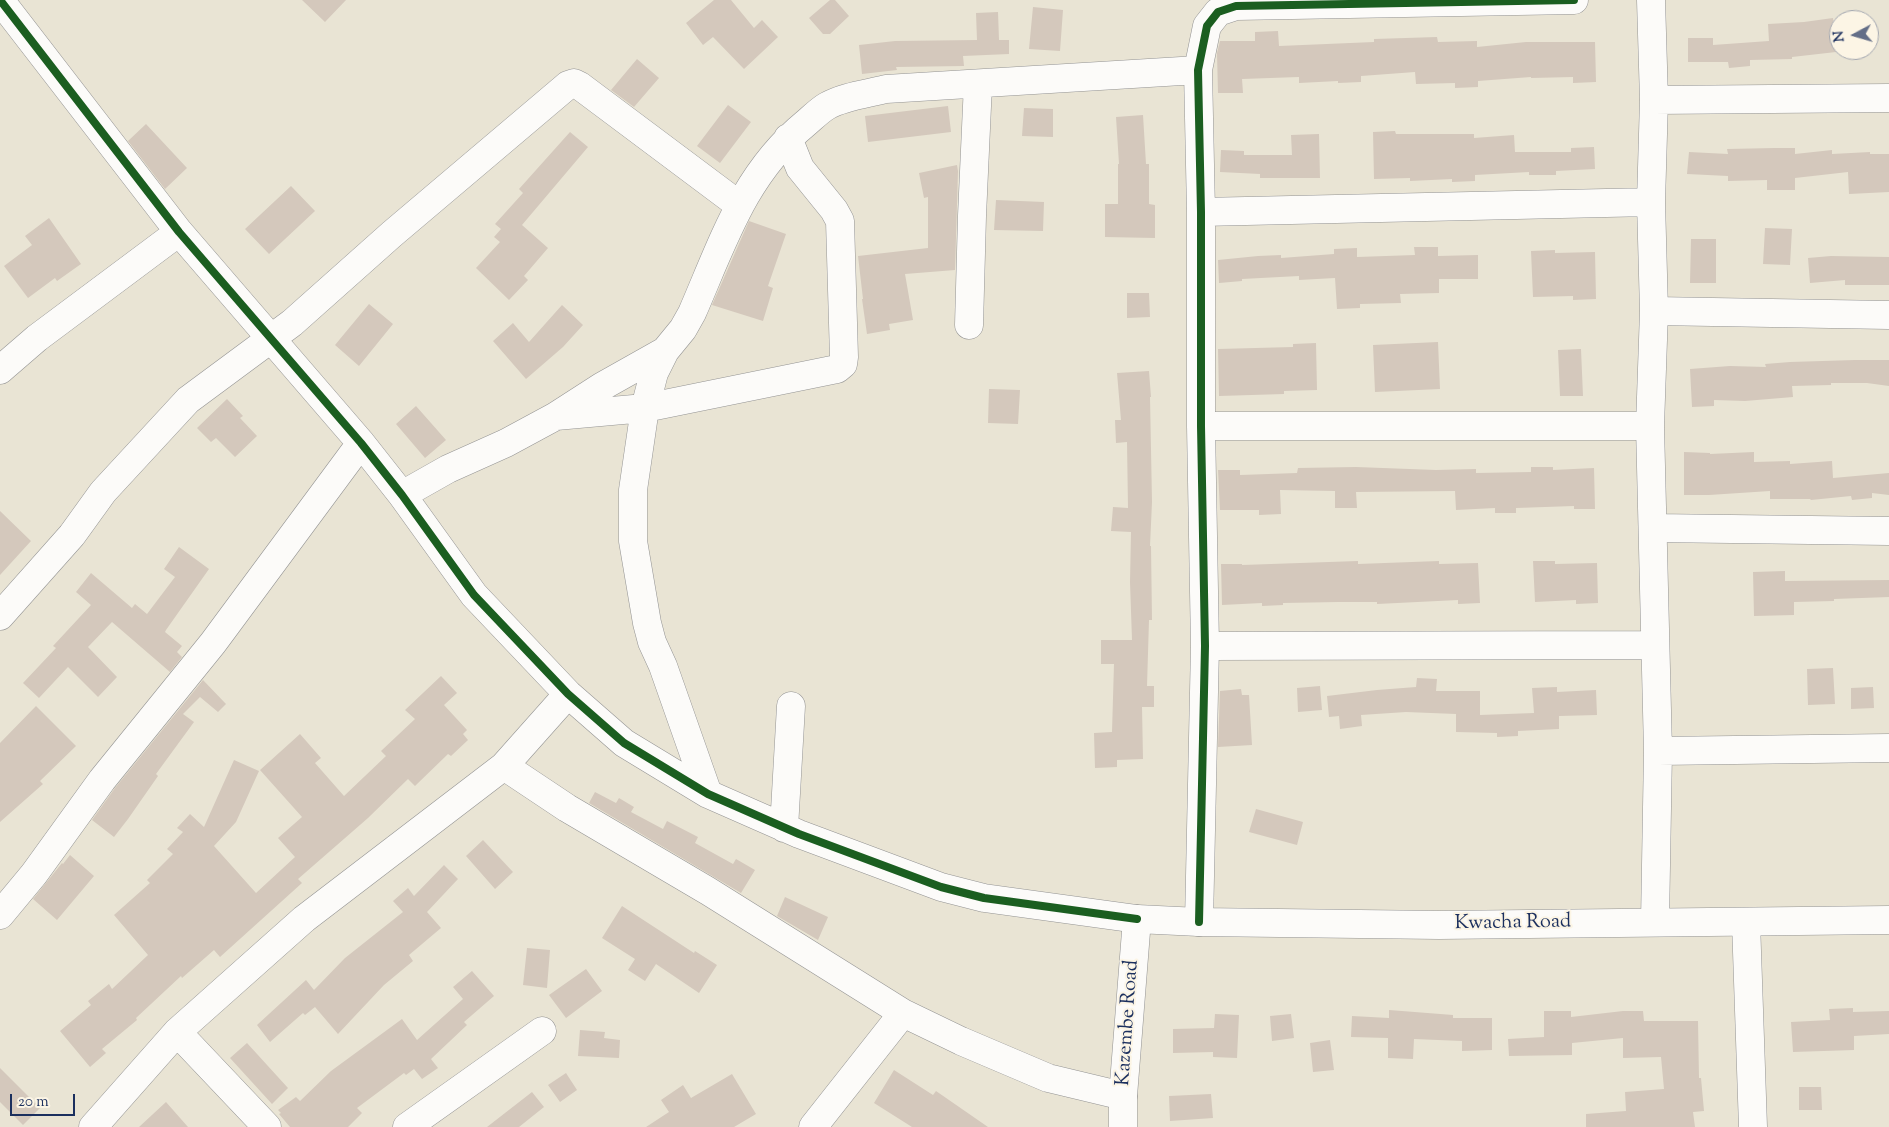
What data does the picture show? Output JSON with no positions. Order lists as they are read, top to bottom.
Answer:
{
  "streets": {
    "street": ["Kwacha Road", "Kazembe Road"]
  },
  "crossings": [
    ["Kwacha Road", "Kazembe Road"]
  ],
  "scale_bar": "20 m",
  "north": "left"
}
